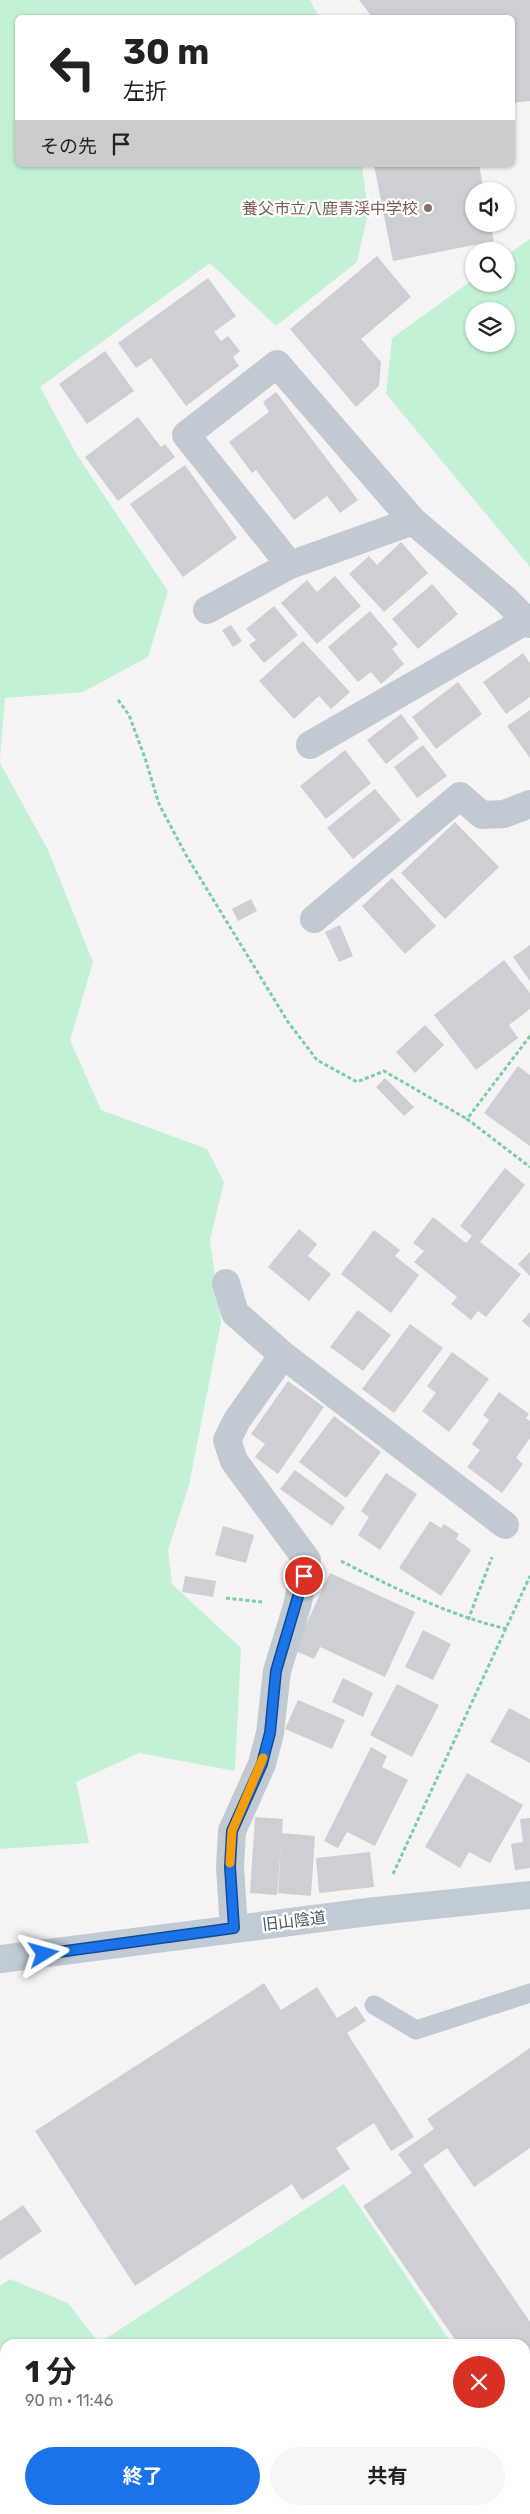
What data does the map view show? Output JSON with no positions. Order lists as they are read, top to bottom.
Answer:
{
  "streets": {
    "street": ["旧山陰道"]
  },
  "places": ["養父市立八鹿青渓中学校"],
  "page": {
    "turn": ["30 m", "左折"],
    "then": "その先",
    "heading": ["1 分", "90 m · 11:46"],
    "buttons": ["終了", "共有"]
  }
}
